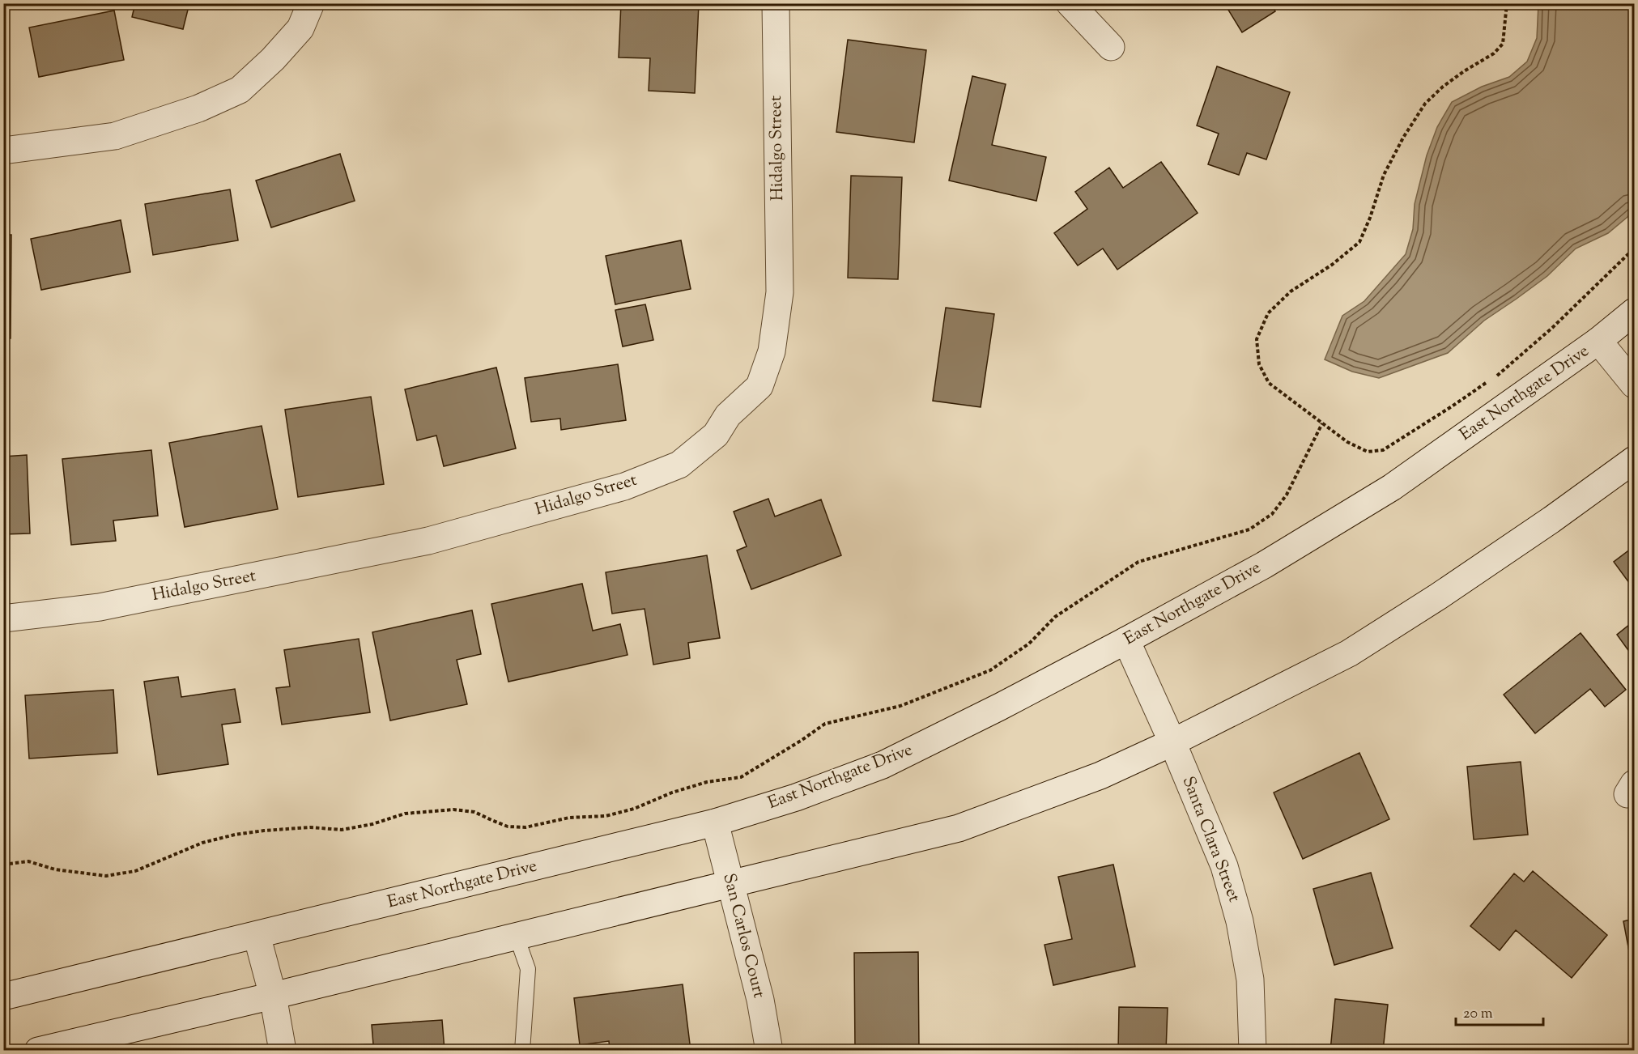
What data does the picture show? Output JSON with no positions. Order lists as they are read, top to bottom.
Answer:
{
  "streets": {
    "main road": [
      "Hidalgo Street",
      "East Northgate Drive",
      "Santa Clara Street",
      "San Carlos Court"
    ]
  },
  "crossings": [
    ["East Northgate Drive", "Santa Clara Street"],
    ["East Northgate Drive", "San Carlos Court"]
  ],
  "scale_bar": "20 m"
}
